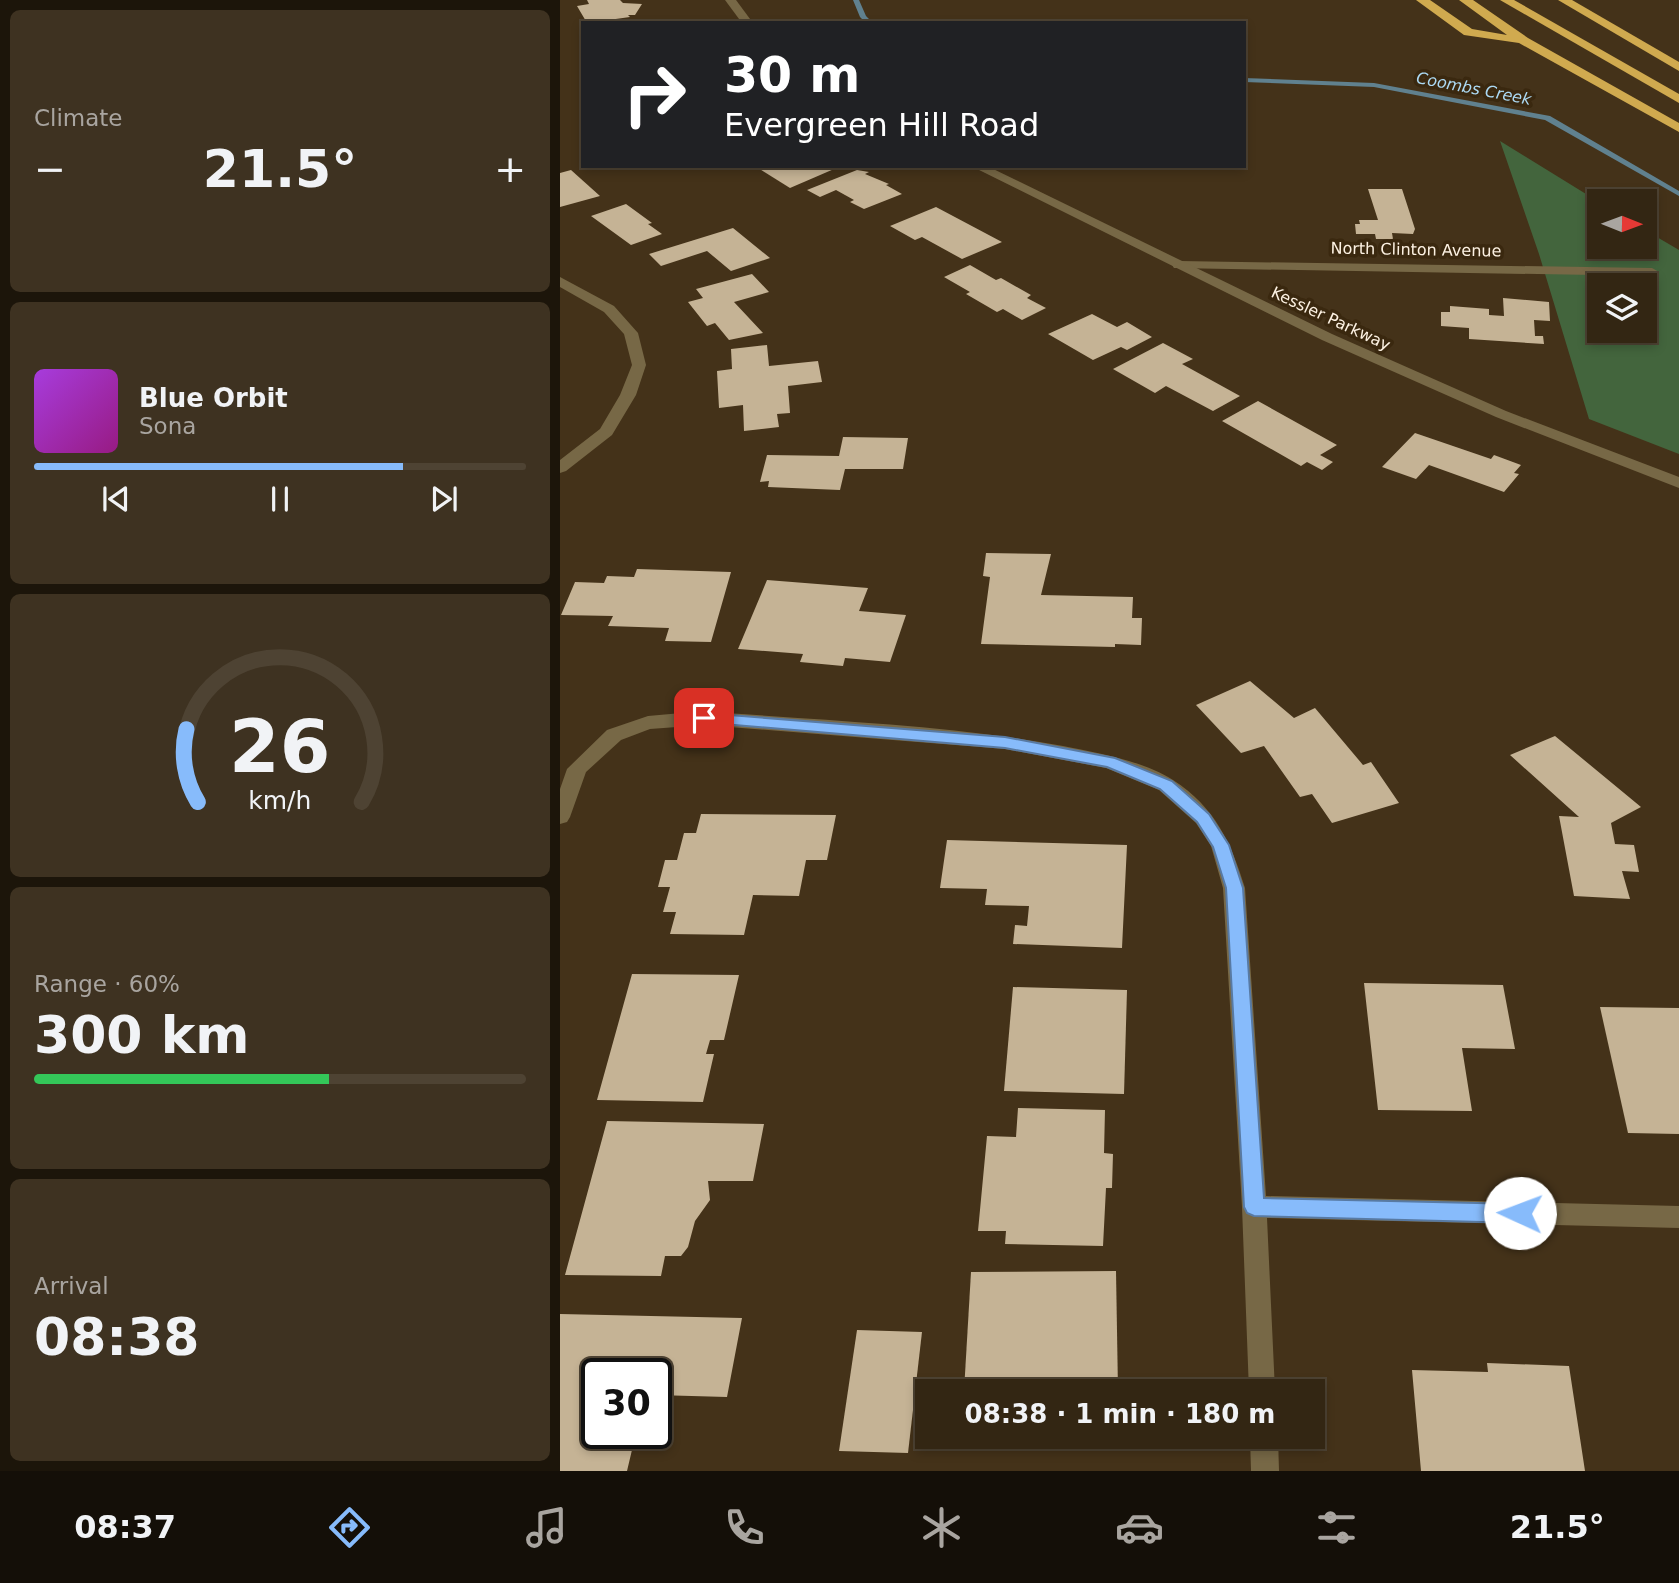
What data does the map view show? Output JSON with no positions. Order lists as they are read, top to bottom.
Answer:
{
  "streets": {
    "street": ["North Clinton Avenue", "Kessler Parkway"]
  },
  "crossings": [
    ["North Clinton Avenue", "Kessler Parkway"]
  ],
  "water": ["Coombs Creek"],
  "north": "right",
  "page": {
    "tile": [
      "Climate",
      ["Range · 60%", "300 km"],
      ["Arrival", "08:38"]
    ],
    "turn": ["30 m", "Evergreen Hill Road"],
    "heat": ["−", "21.5°", "+"],
    "song": ["Blue Orbit", "Sona"],
    "limit": "30",
    "trip": "08:38 · 1 min · 180 m",
    "tabs": ["08:37", "21.5°"],
    "gauge": ["26", "km/h"]
  }
}
